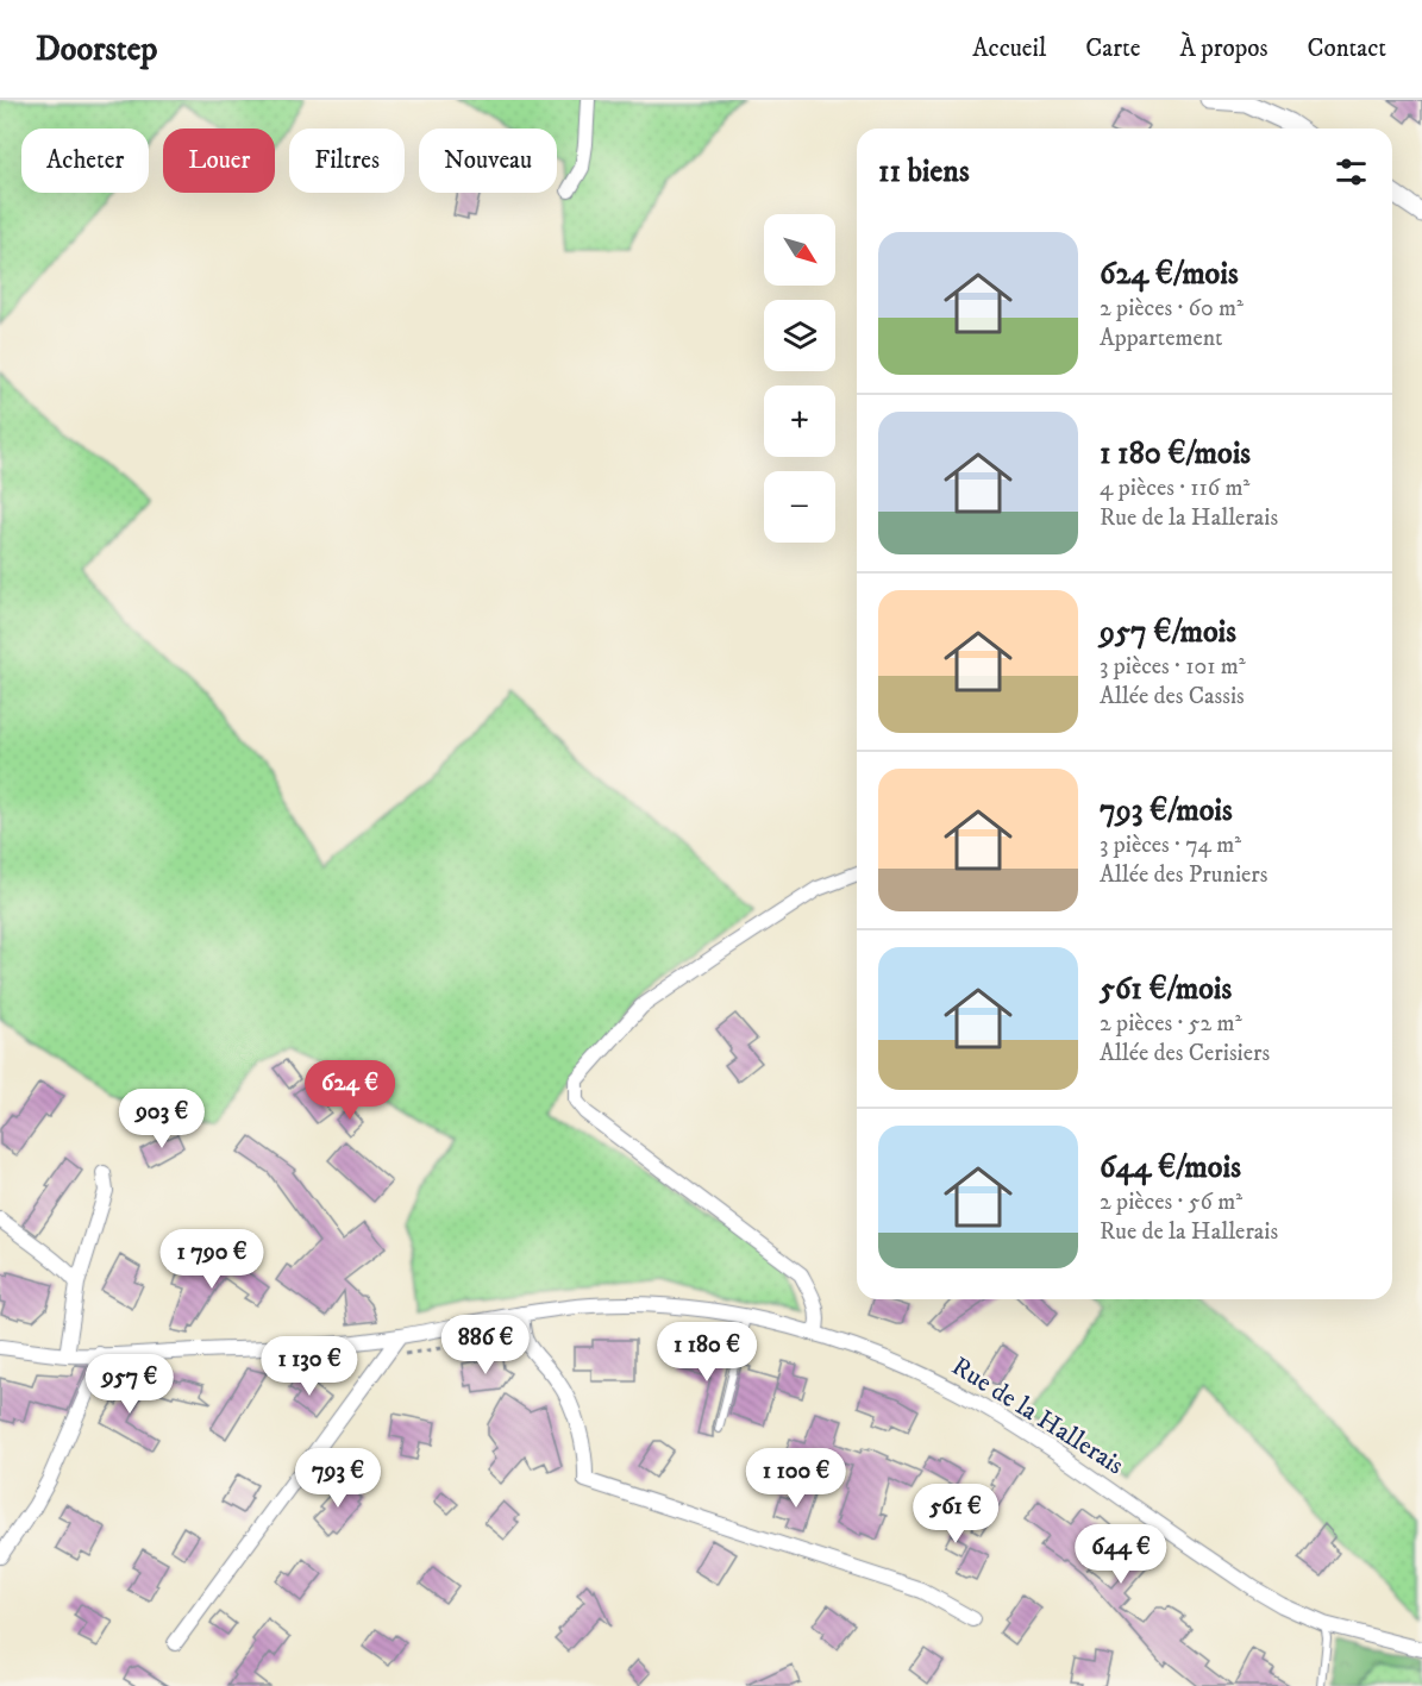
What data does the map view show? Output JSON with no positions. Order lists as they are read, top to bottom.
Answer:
{
  "streets": {
    "street": ["Rue de la Hallerais"]
  },
  "north": "bottom right",
  "page": {
    "header": "Doorstep",
    "nav": [
      "Accueil",
      "Carte",
      "À propos",
      "Contact"
    ],
    "chip": [
      "Acheter",
      "Louer",
      "Filtres",
      "Nouveau"
    ],
    "heading": "11 biens",
    "map_buttons": ["+", "−"],
    "list": [
      {
        "name": "624 €/mois",
        "note": "2 pièces · 60 m² · Appartement"
      },
      {
        "name": "1 180 €/mois",
        "note": "4 pièces · 116 m² · Rue de la Hallerais"
      },
      {
        "name": "957 €/mois",
        "note": "3 pièces · 101 m² · Allée des Cassis"
      },
      {
        "name": "793 €/mois",
        "note": "3 pièces · 74 m² · Allée des Pruniers"
      },
      {
        "name": "561 €/mois",
        "note": "2 pièces · 52 m² · Allée des Cerisiers"
      },
      {
        "name": "644 €/mois",
        "note": "2 pièces · 56 m² · Rue de la Hallerais"
      }
    ],
    "price": [
      "624 €",
      "903 €",
      "1 790 €",
      "886 €",
      "1 180 €",
      "1 130 €",
      "957 €",
      "793 €",
      "1 100 €",
      "561 €",
      "644 €"
    ]
  }
}
